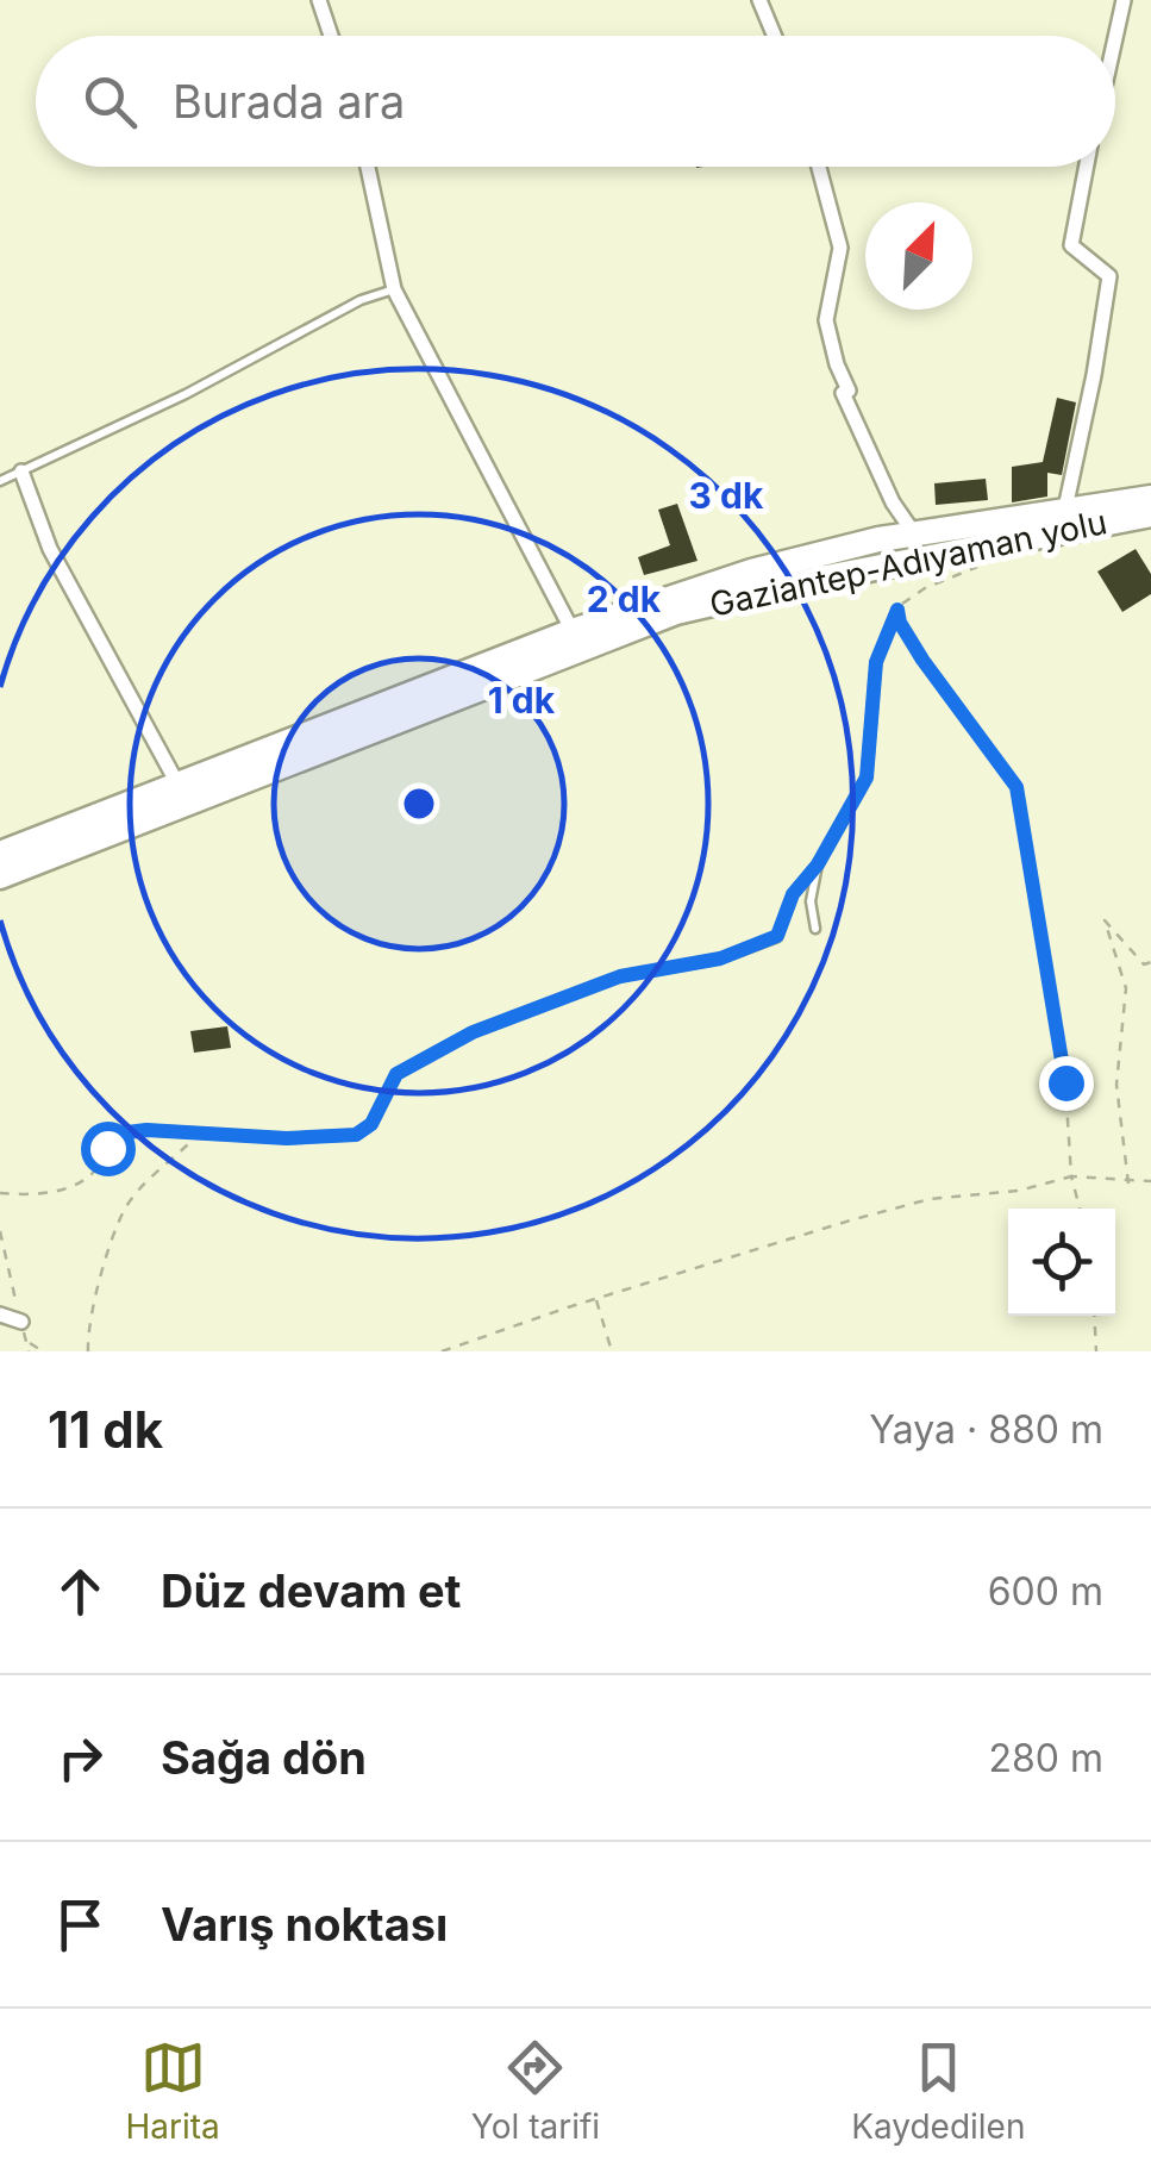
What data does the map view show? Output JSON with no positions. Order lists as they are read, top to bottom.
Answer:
{
  "streets": {
    "highway": ["Gaziantep-Adıyaman yolu"]
  },
  "north": "top right",
  "page": {
    "search": "Burada ara",
    "heading": ["11 dk", "Yaya · 880 m"],
    "list": [
      ["Düz devam et", "600 m"],
      ["Sağa dön", "280 m"],
      "Varış noktası"
    ],
    "nav": ["Harita", "Yol tarifi", "Kaydedilen"]
  },
  "rings": ["3 dk", "2 dk", "1 dk"]
}
